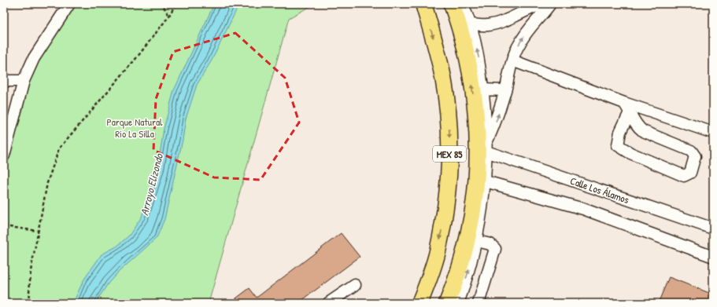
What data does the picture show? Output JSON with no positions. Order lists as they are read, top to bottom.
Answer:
{
  "streets": {
    "highway": ["MEX 85"],
    "street": ["Calle Los Álamos"]
  },
  "water": ["Arroyo Elizondo"],
  "parks": ["Parque Natural Rio La Silla"]
}
